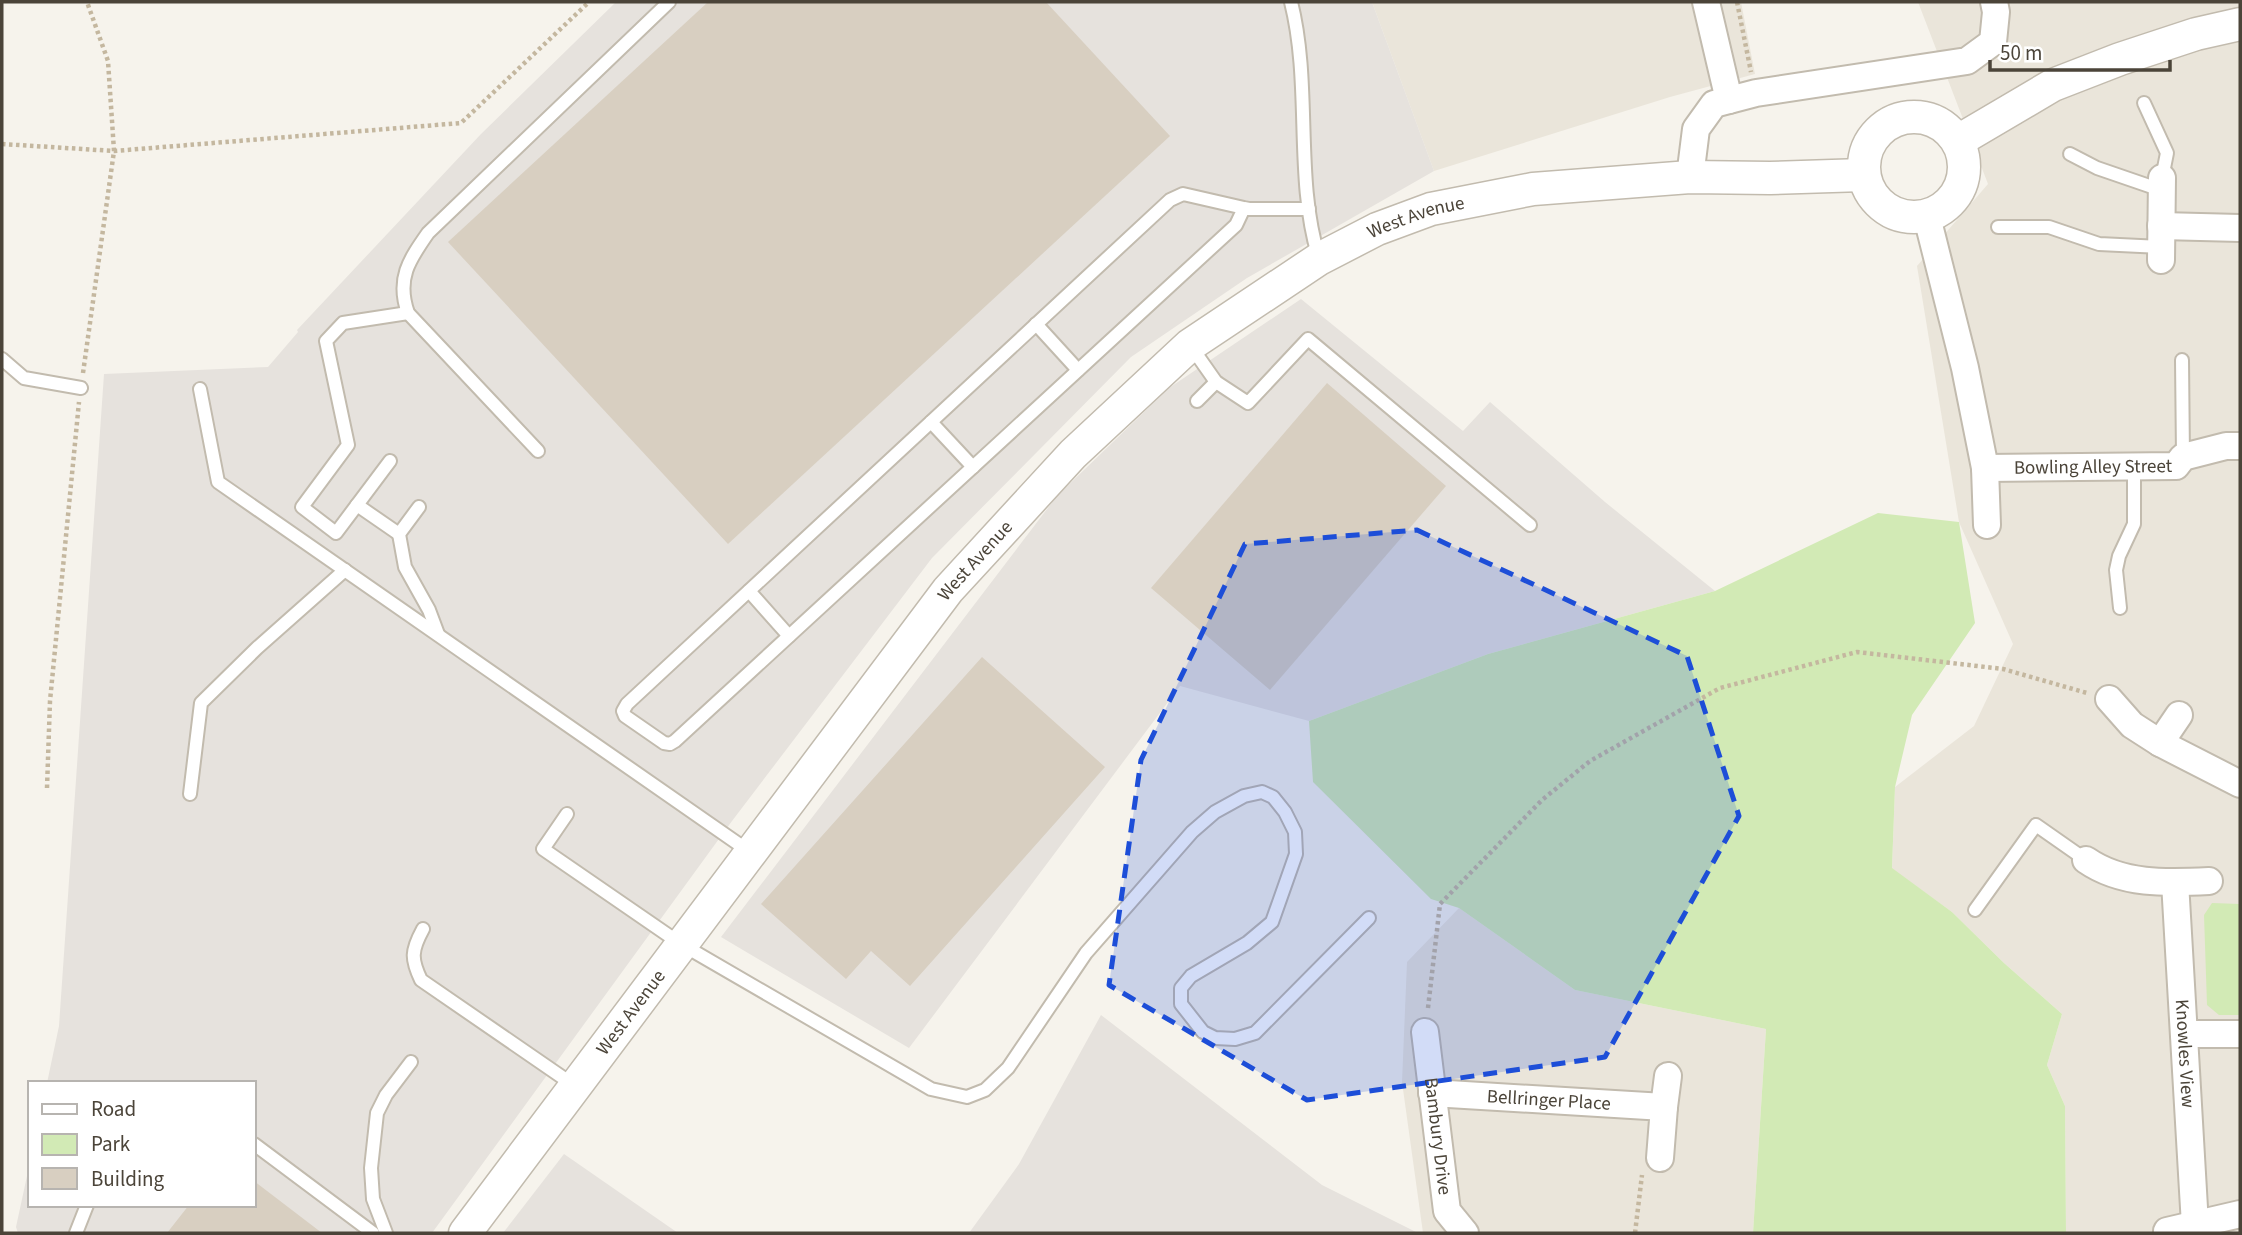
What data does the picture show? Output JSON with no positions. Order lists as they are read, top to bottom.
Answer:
{
  "streets": {
    "street": [
      "West Avenue",
      "Bowling Alley Street",
      "Knowles View",
      "Bellringer Place",
      "Bambury Drive"
    ]
  },
  "crossings": [
    ["Bellringer Place", "Bambury Drive"]
  ],
  "legend": ["Road", "Park", "Building"],
  "scale_bar": "50 m"
}
